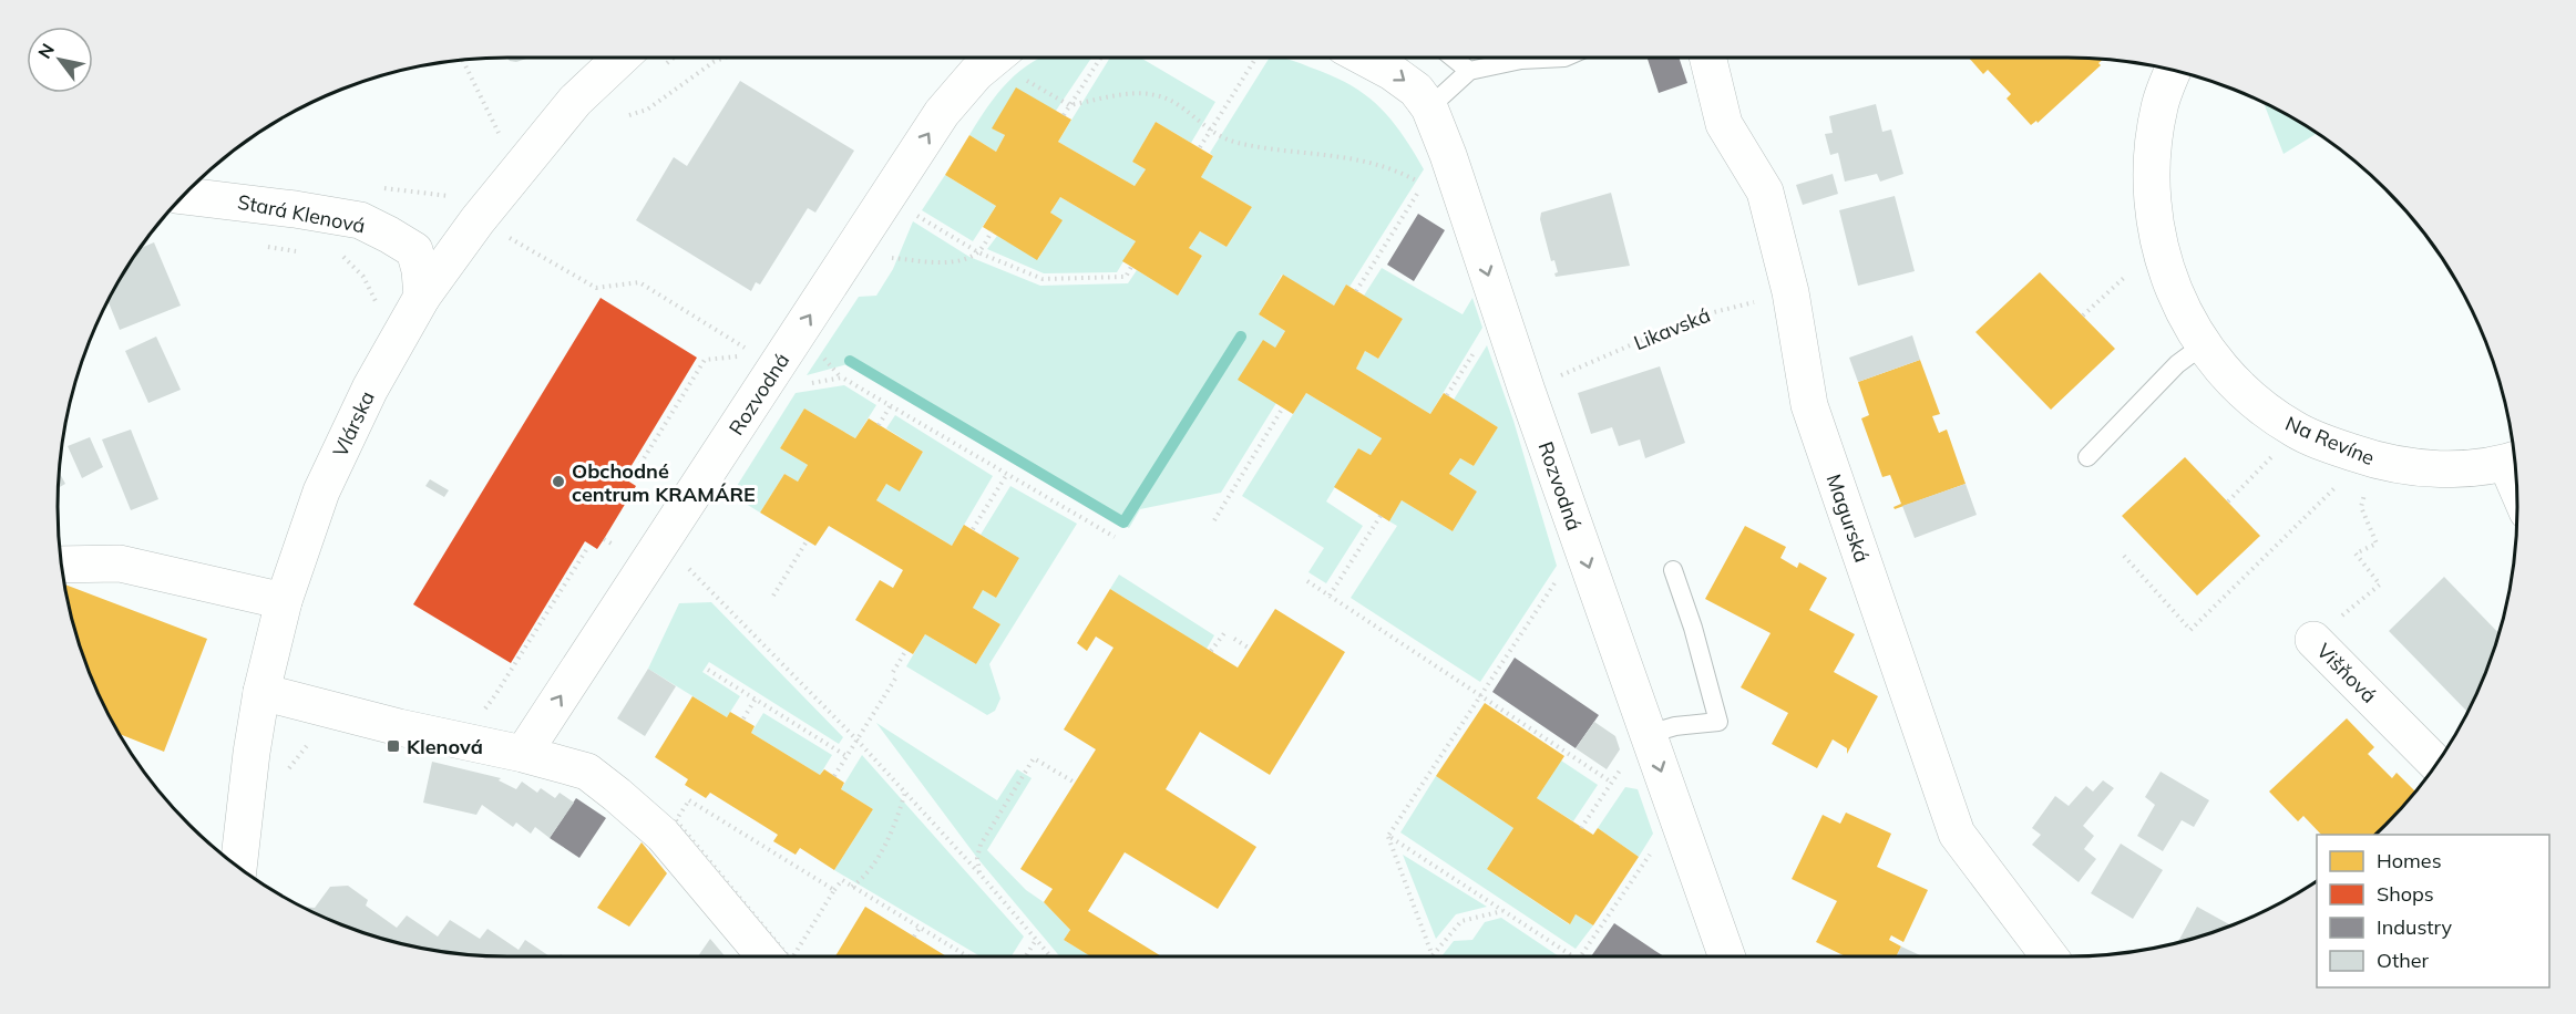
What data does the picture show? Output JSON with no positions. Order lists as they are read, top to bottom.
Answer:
{
  "streets": {
    "street": [
      "Stará Klenová",
      "Rozvodná",
      "Vlárska",
      "Na Revíne",
      "Magurská",
      "Višňová"
    ],
    "path": ["Likavská"]
  },
  "crossings": [
    ["Stará Klenová", "Vlárska"],
    ["Likavská", "Magurská"]
  ],
  "places": {
    "other": ["Obchodné centrum KRAMÁRE"],
    "transit": ["Klenová"]
  },
  "legend": [
    "Homes",
    "Shops",
    "Industry",
    "Other"
  ],
  "north": "top left"
}
